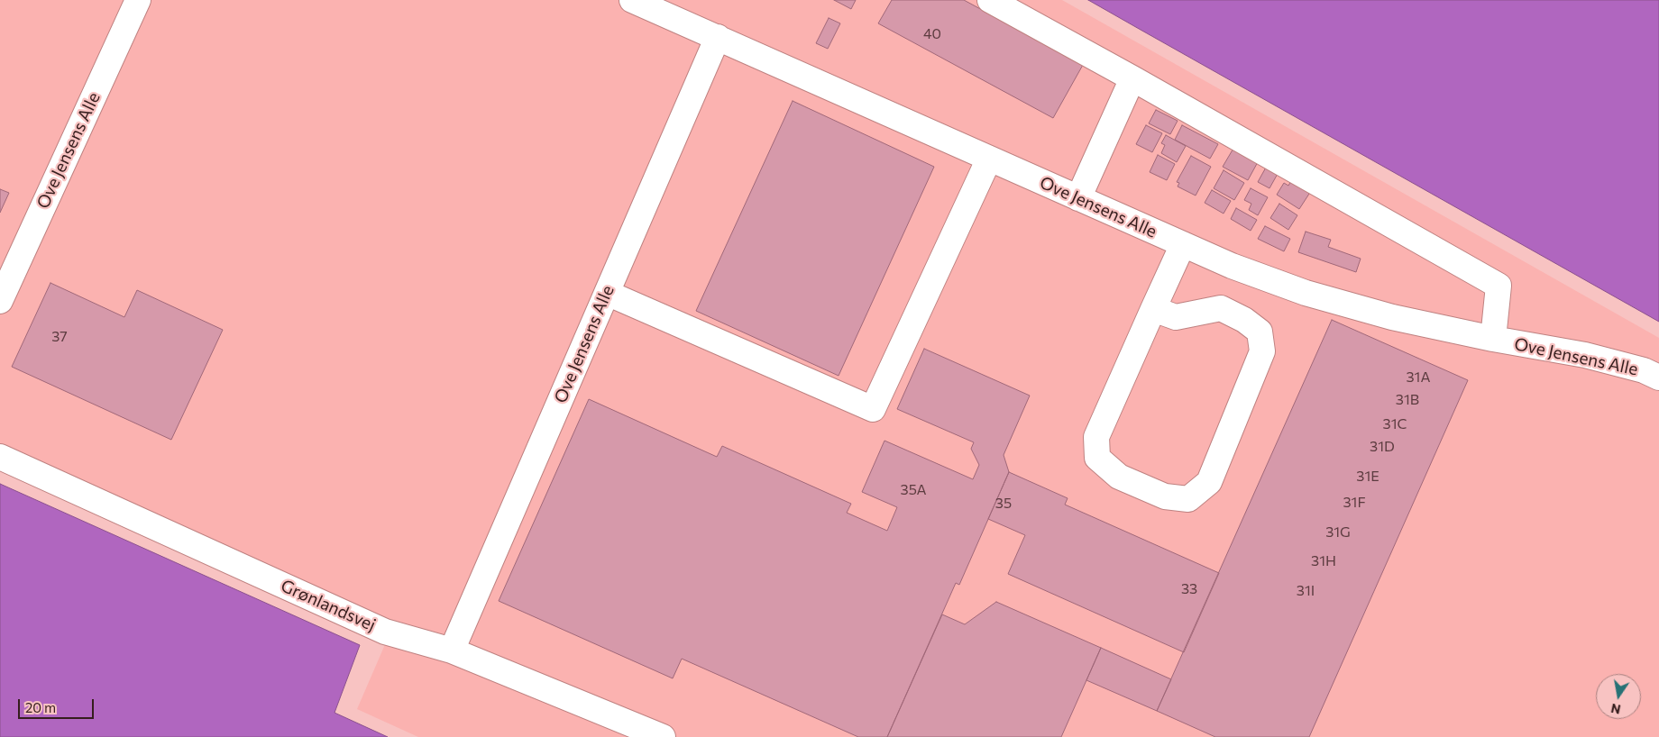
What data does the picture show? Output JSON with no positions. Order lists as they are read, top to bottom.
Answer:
{
  "streets": {
    "street": ["Ove Jensens Alle", "Grønlandsvej"]
  },
  "crossings": [
    ["Ove Jensens Alle", "Grønlandsvej"]
  ],
  "house_numbers": [
    "40",
    "37",
    "31A",
    "31B",
    "31C",
    "31D",
    "31E",
    "35A",
    "31F",
    "35",
    "31G",
    "31H",
    "33",
    "31I"
  ],
  "scale_bar": "20 m",
  "north": "bottom"
}
